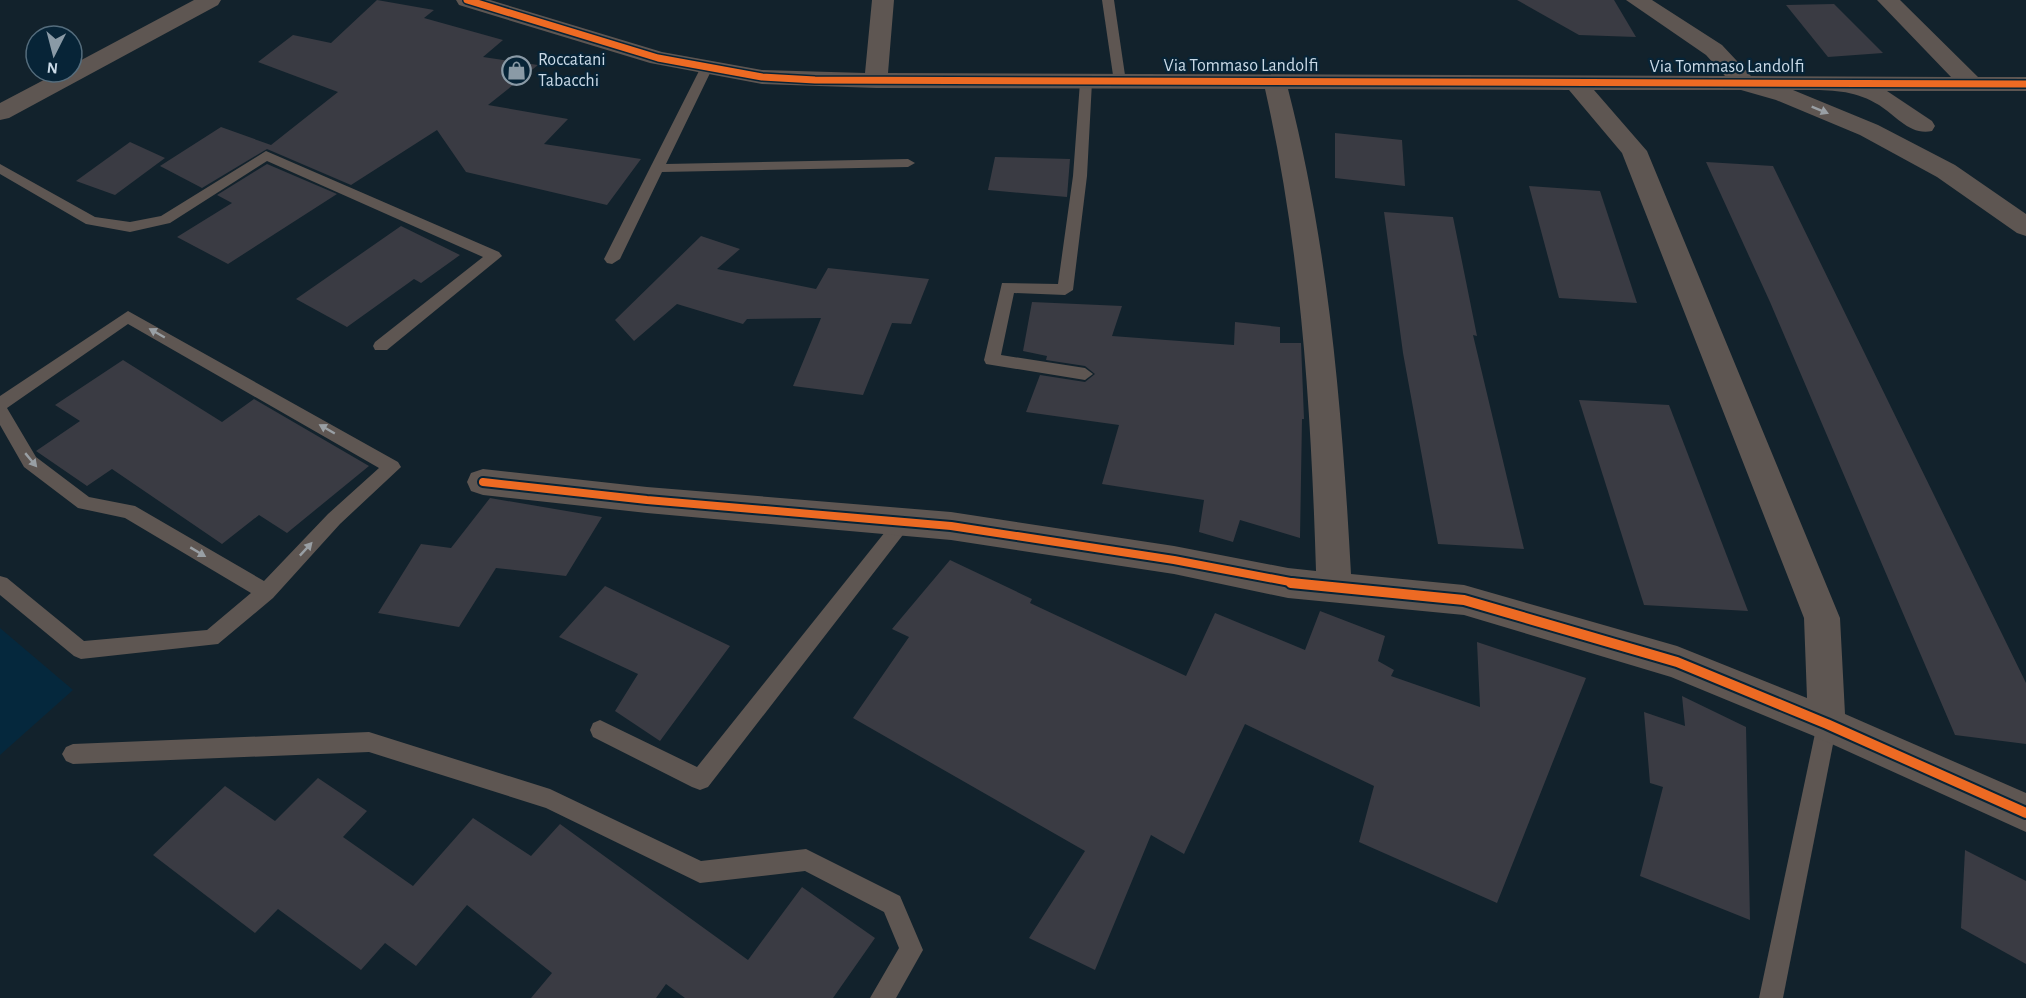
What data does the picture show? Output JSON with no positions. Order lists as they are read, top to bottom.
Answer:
{
  "streets": {
    "street": ["Via Tommaso Landolfi"]
  },
  "places": {
    "shop": ["Roccatani Tabacchi"]
  },
  "north": "bottom"
}
